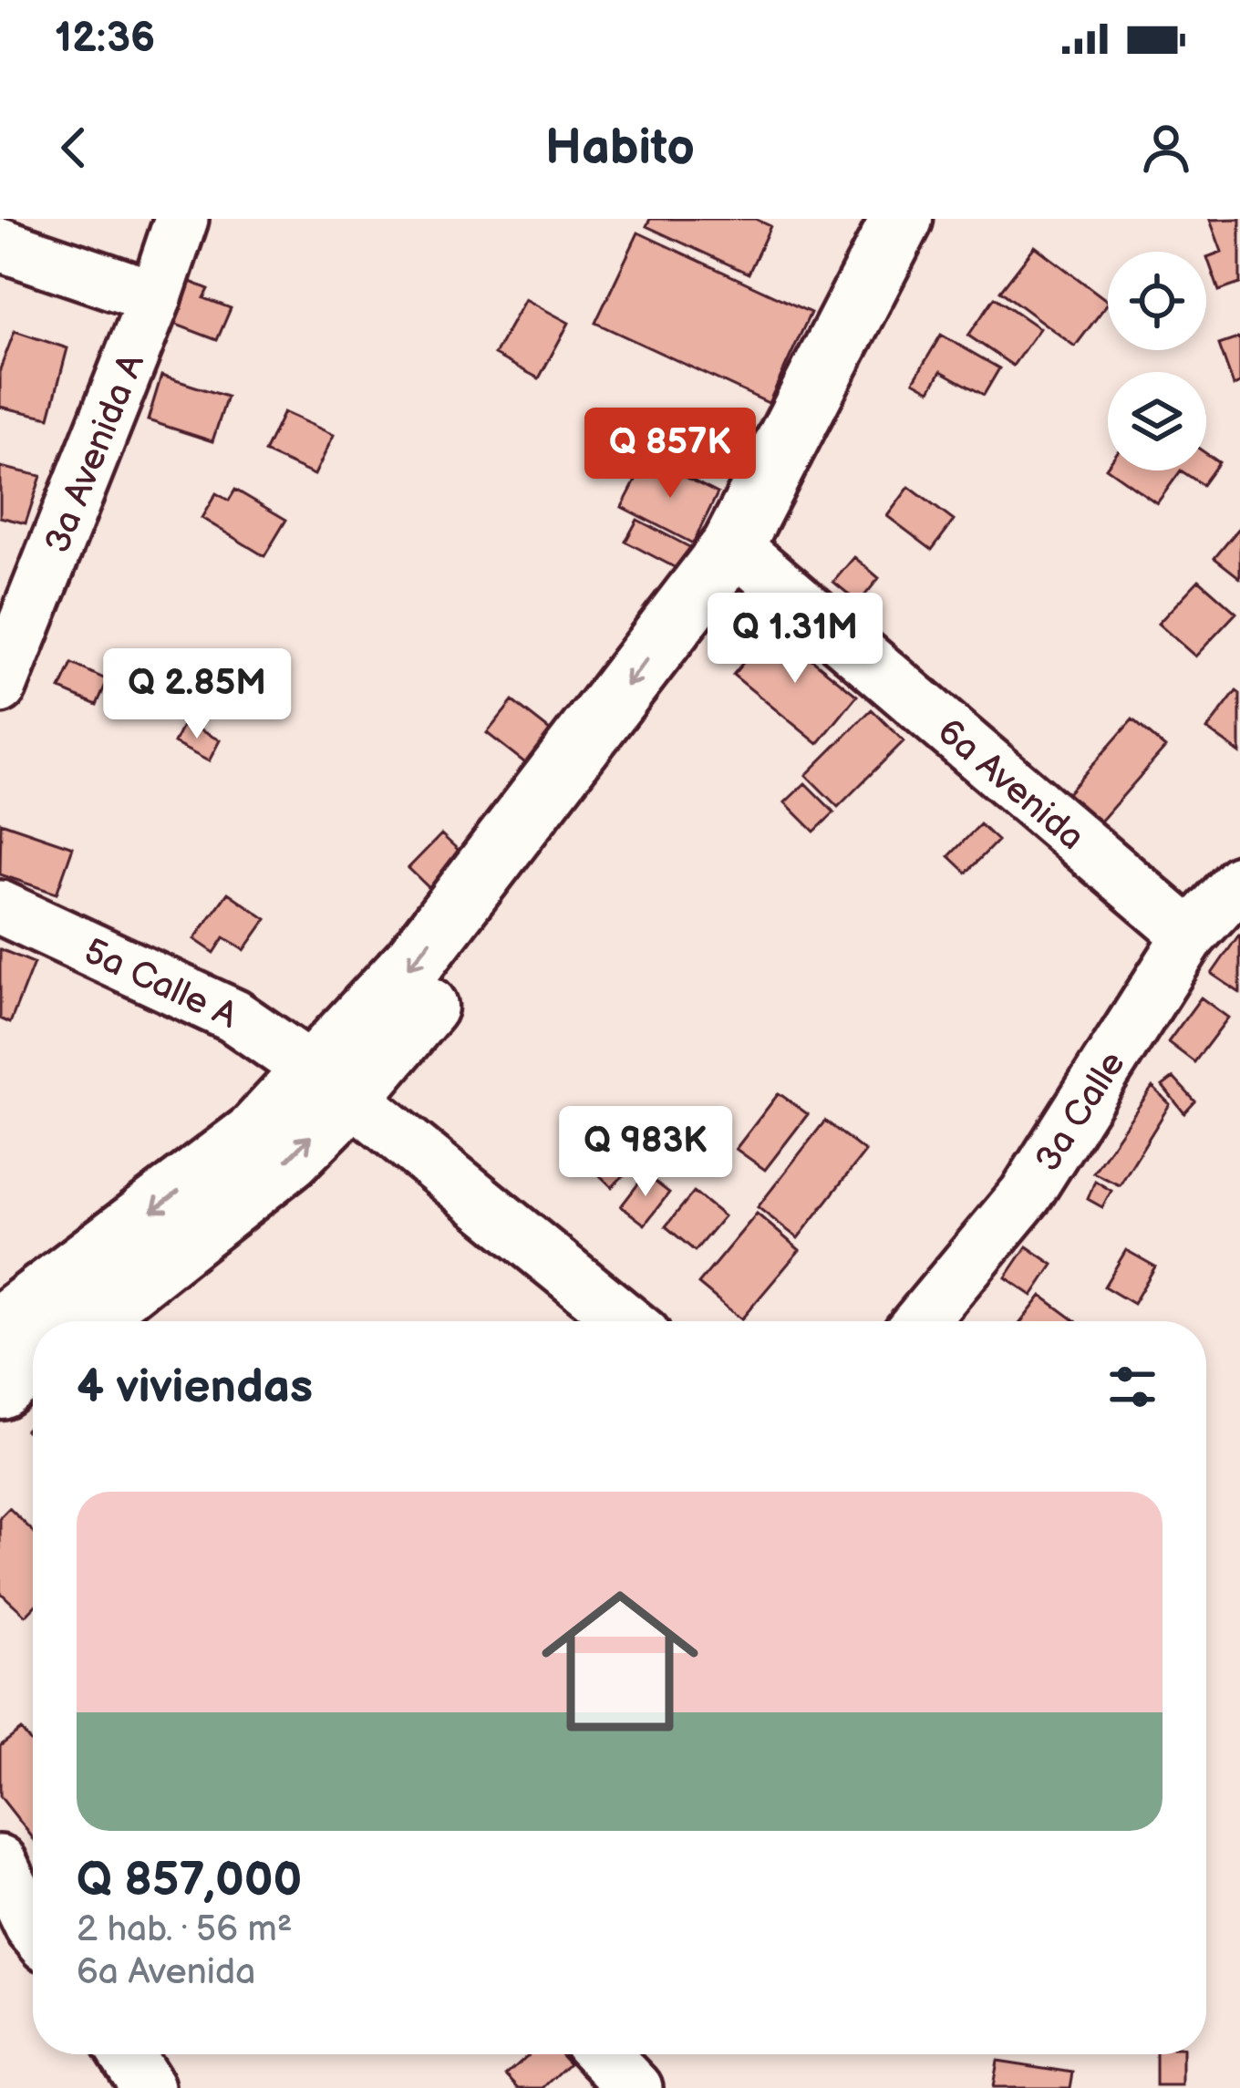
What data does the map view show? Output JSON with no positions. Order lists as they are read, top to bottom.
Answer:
{
  "streets": {
    "street": [
      "3a Avenida A",
      "6a Avenida",
      "5a Calle A",
      "3a Calle"
    ]
  },
  "crossings": [
    ["6a Avenida", "3a Calle"]
  ],
  "page": {
    "status": "12:36",
    "header": "Habito",
    "price": [
      "Q 857K",
      "Q 1.31M",
      "Q 2.85M",
      "Q 983K"
    ],
    "heading": "4 viviendas",
    "list": [
      {
        "name": "Q 857,000",
        "note": "2 hab. · 56 m² · 6a Avenida"
      }
    ]
  }
}
